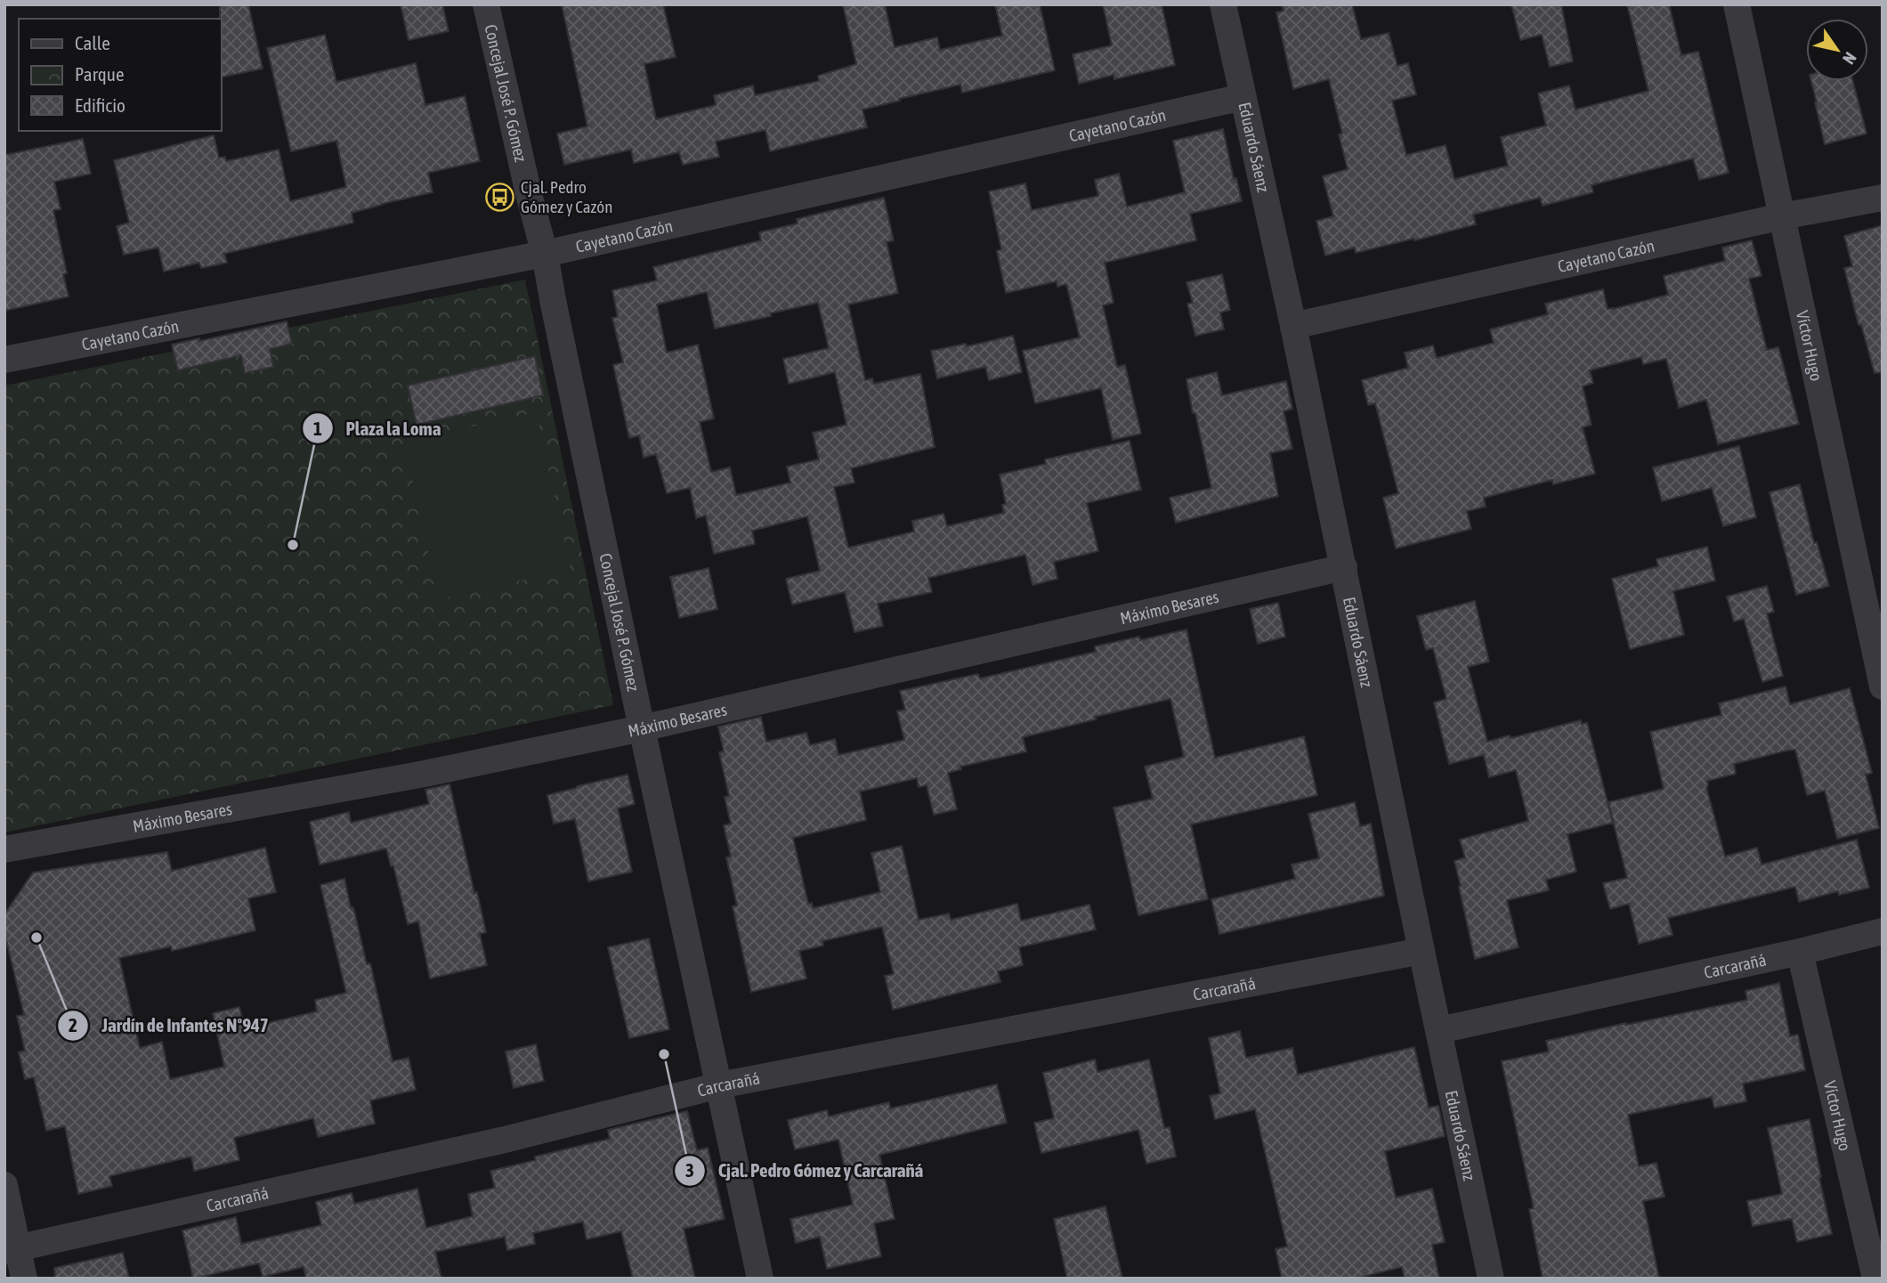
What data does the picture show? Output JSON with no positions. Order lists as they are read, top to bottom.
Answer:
{
  "streets": {
    "street": [
      "Concejal José P. Gómez",
      "Cayetano Cazón",
      "Eduardo Sáenz",
      "Víctor Hugo",
      "Máximo Besares",
      "Carcarañá"
    ]
  },
  "crossings": [
    ["Concejal José P. Gómez", "Cayetano Cazón"],
    ["Concejal José P. Gómez", "Máximo Besares"],
    ["Concejal José P. Gómez", "Carcarañá"],
    ["Cayetano Cazón", "Eduardo Sáenz"],
    ["Cayetano Cazón", "Víctor Hugo"],
    ["Eduardo Sáenz", "Máximo Besares"],
    ["Eduardo Sáenz", "Carcarañá"],
    ["Víctor Hugo", "Carcarañá"]
  ],
  "places": {
    "bus stop": ["Cjal. Pedro Gómez y Cazón"],
    "other": ["Plaza la Loma", "Jardín de Infantes Nº947", "Cjal. Pedro Gómez y Carcarañá"]
  },
  "legend": ["Calle", "Parque", "Edificio"],
  "north": "bottom right"
}
